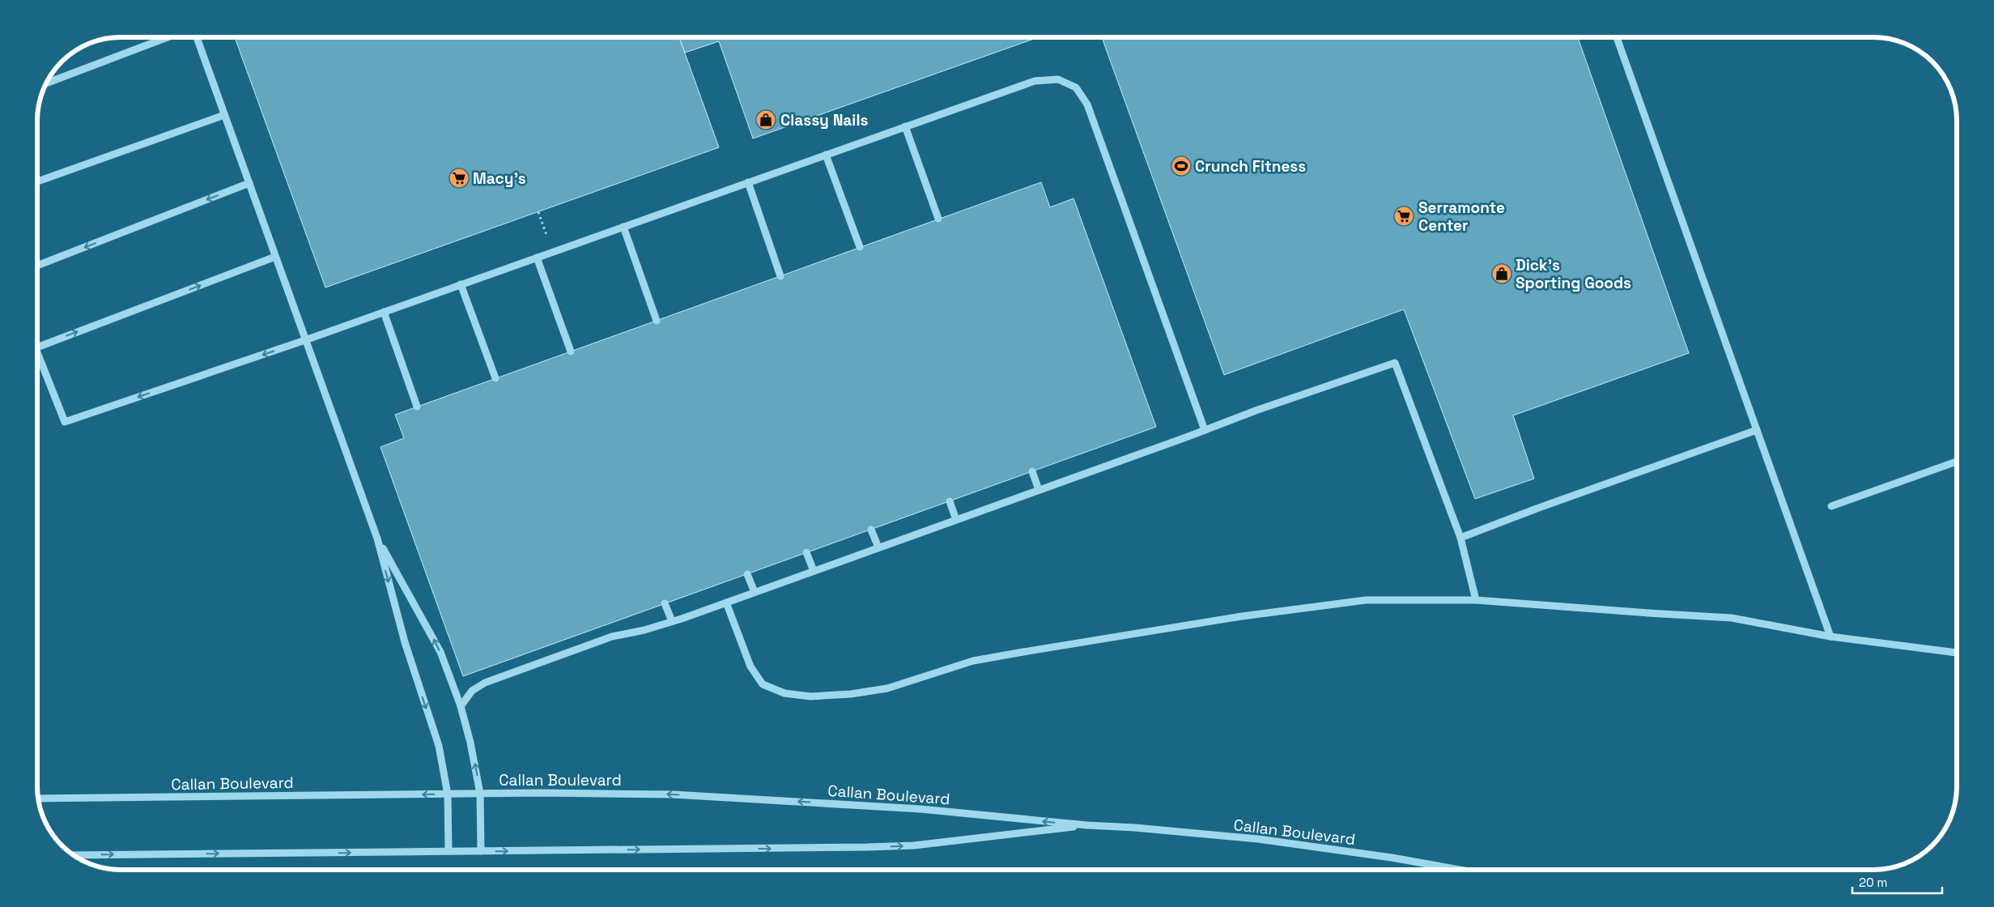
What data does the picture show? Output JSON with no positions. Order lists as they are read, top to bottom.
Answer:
{
  "streets": {
    "street": ["Callan Boulevard"]
  },
  "places": {
    "shop": ["Classy Nails", "Dick's Sporting Goods"],
    "sports": ["Crunch Fitness"],
    "supermarket": ["Macy's", "Serramonte Center"]
  },
  "scale_bar": "20 m"
}
